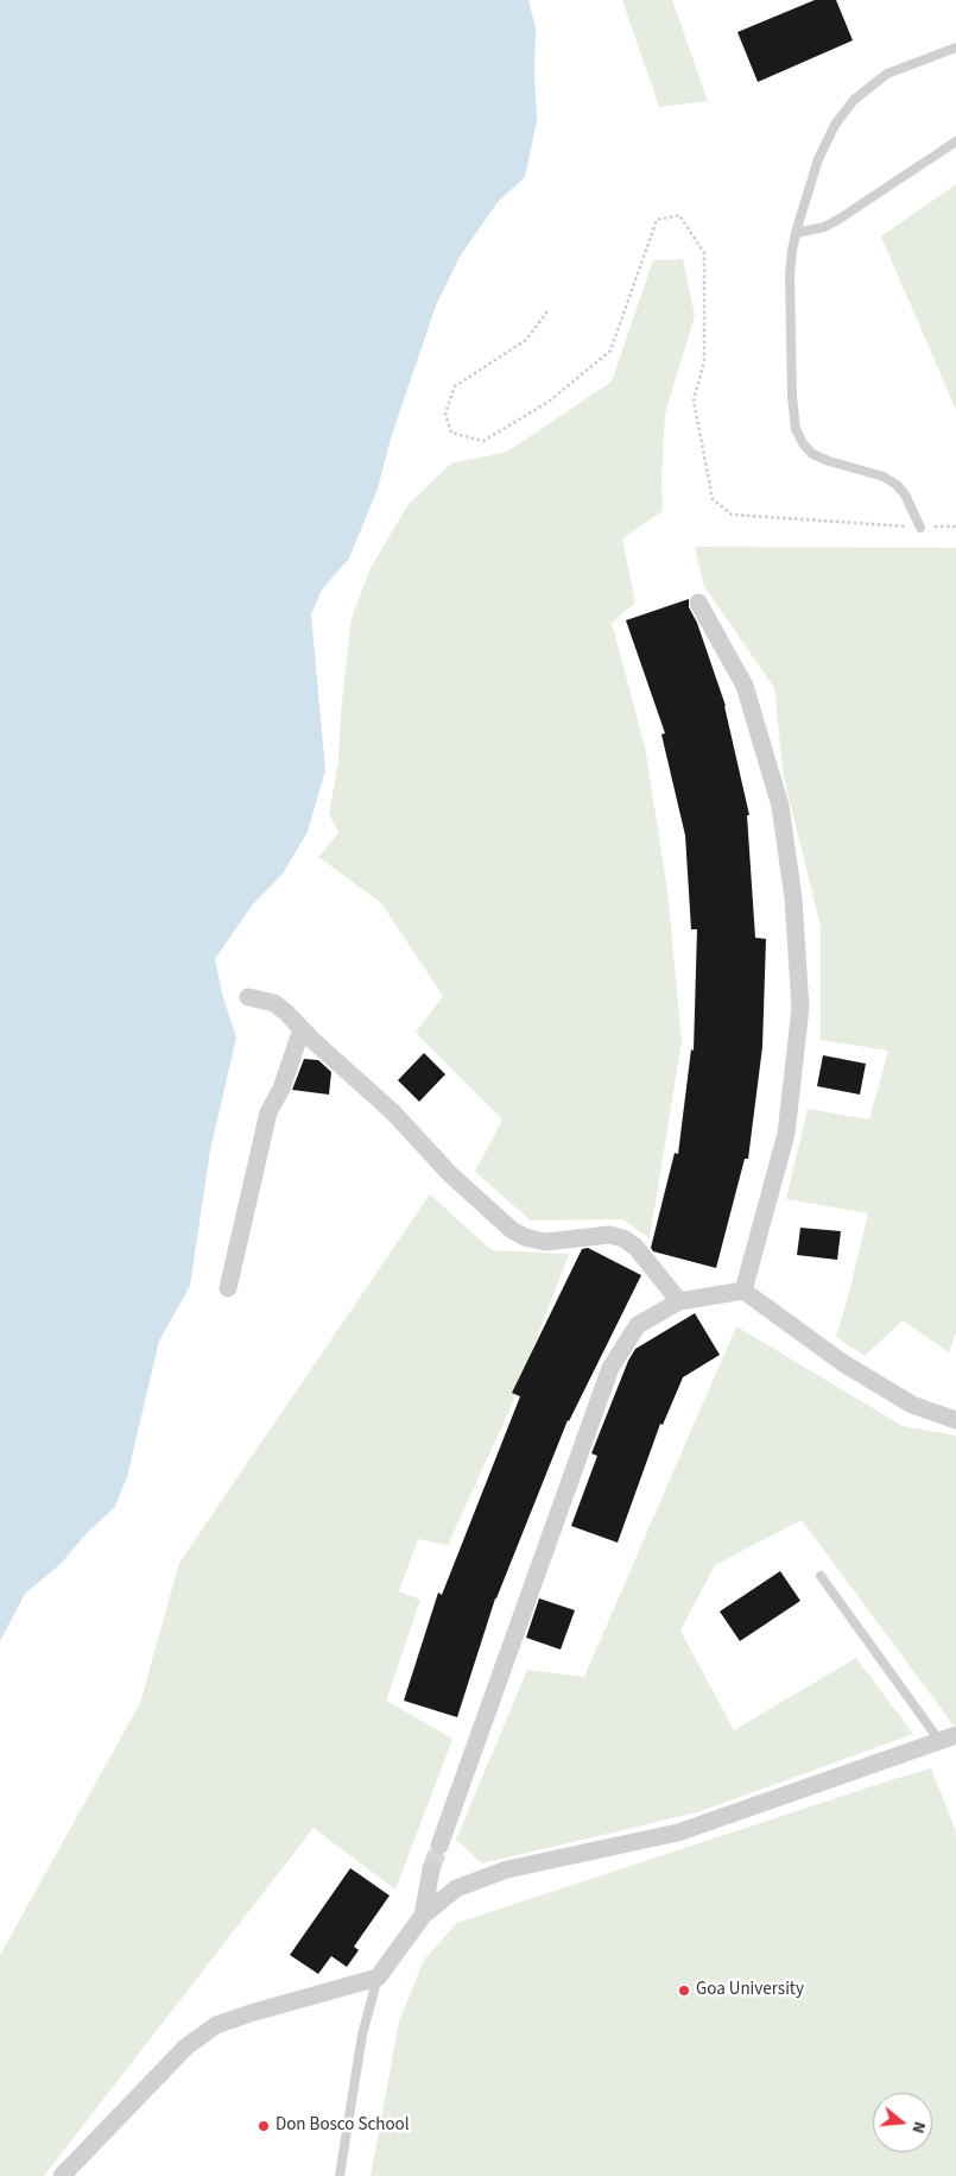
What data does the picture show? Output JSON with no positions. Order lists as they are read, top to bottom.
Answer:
{
  "places": ["Goa University", "Don Bosco School"],
  "north": "right"
}
